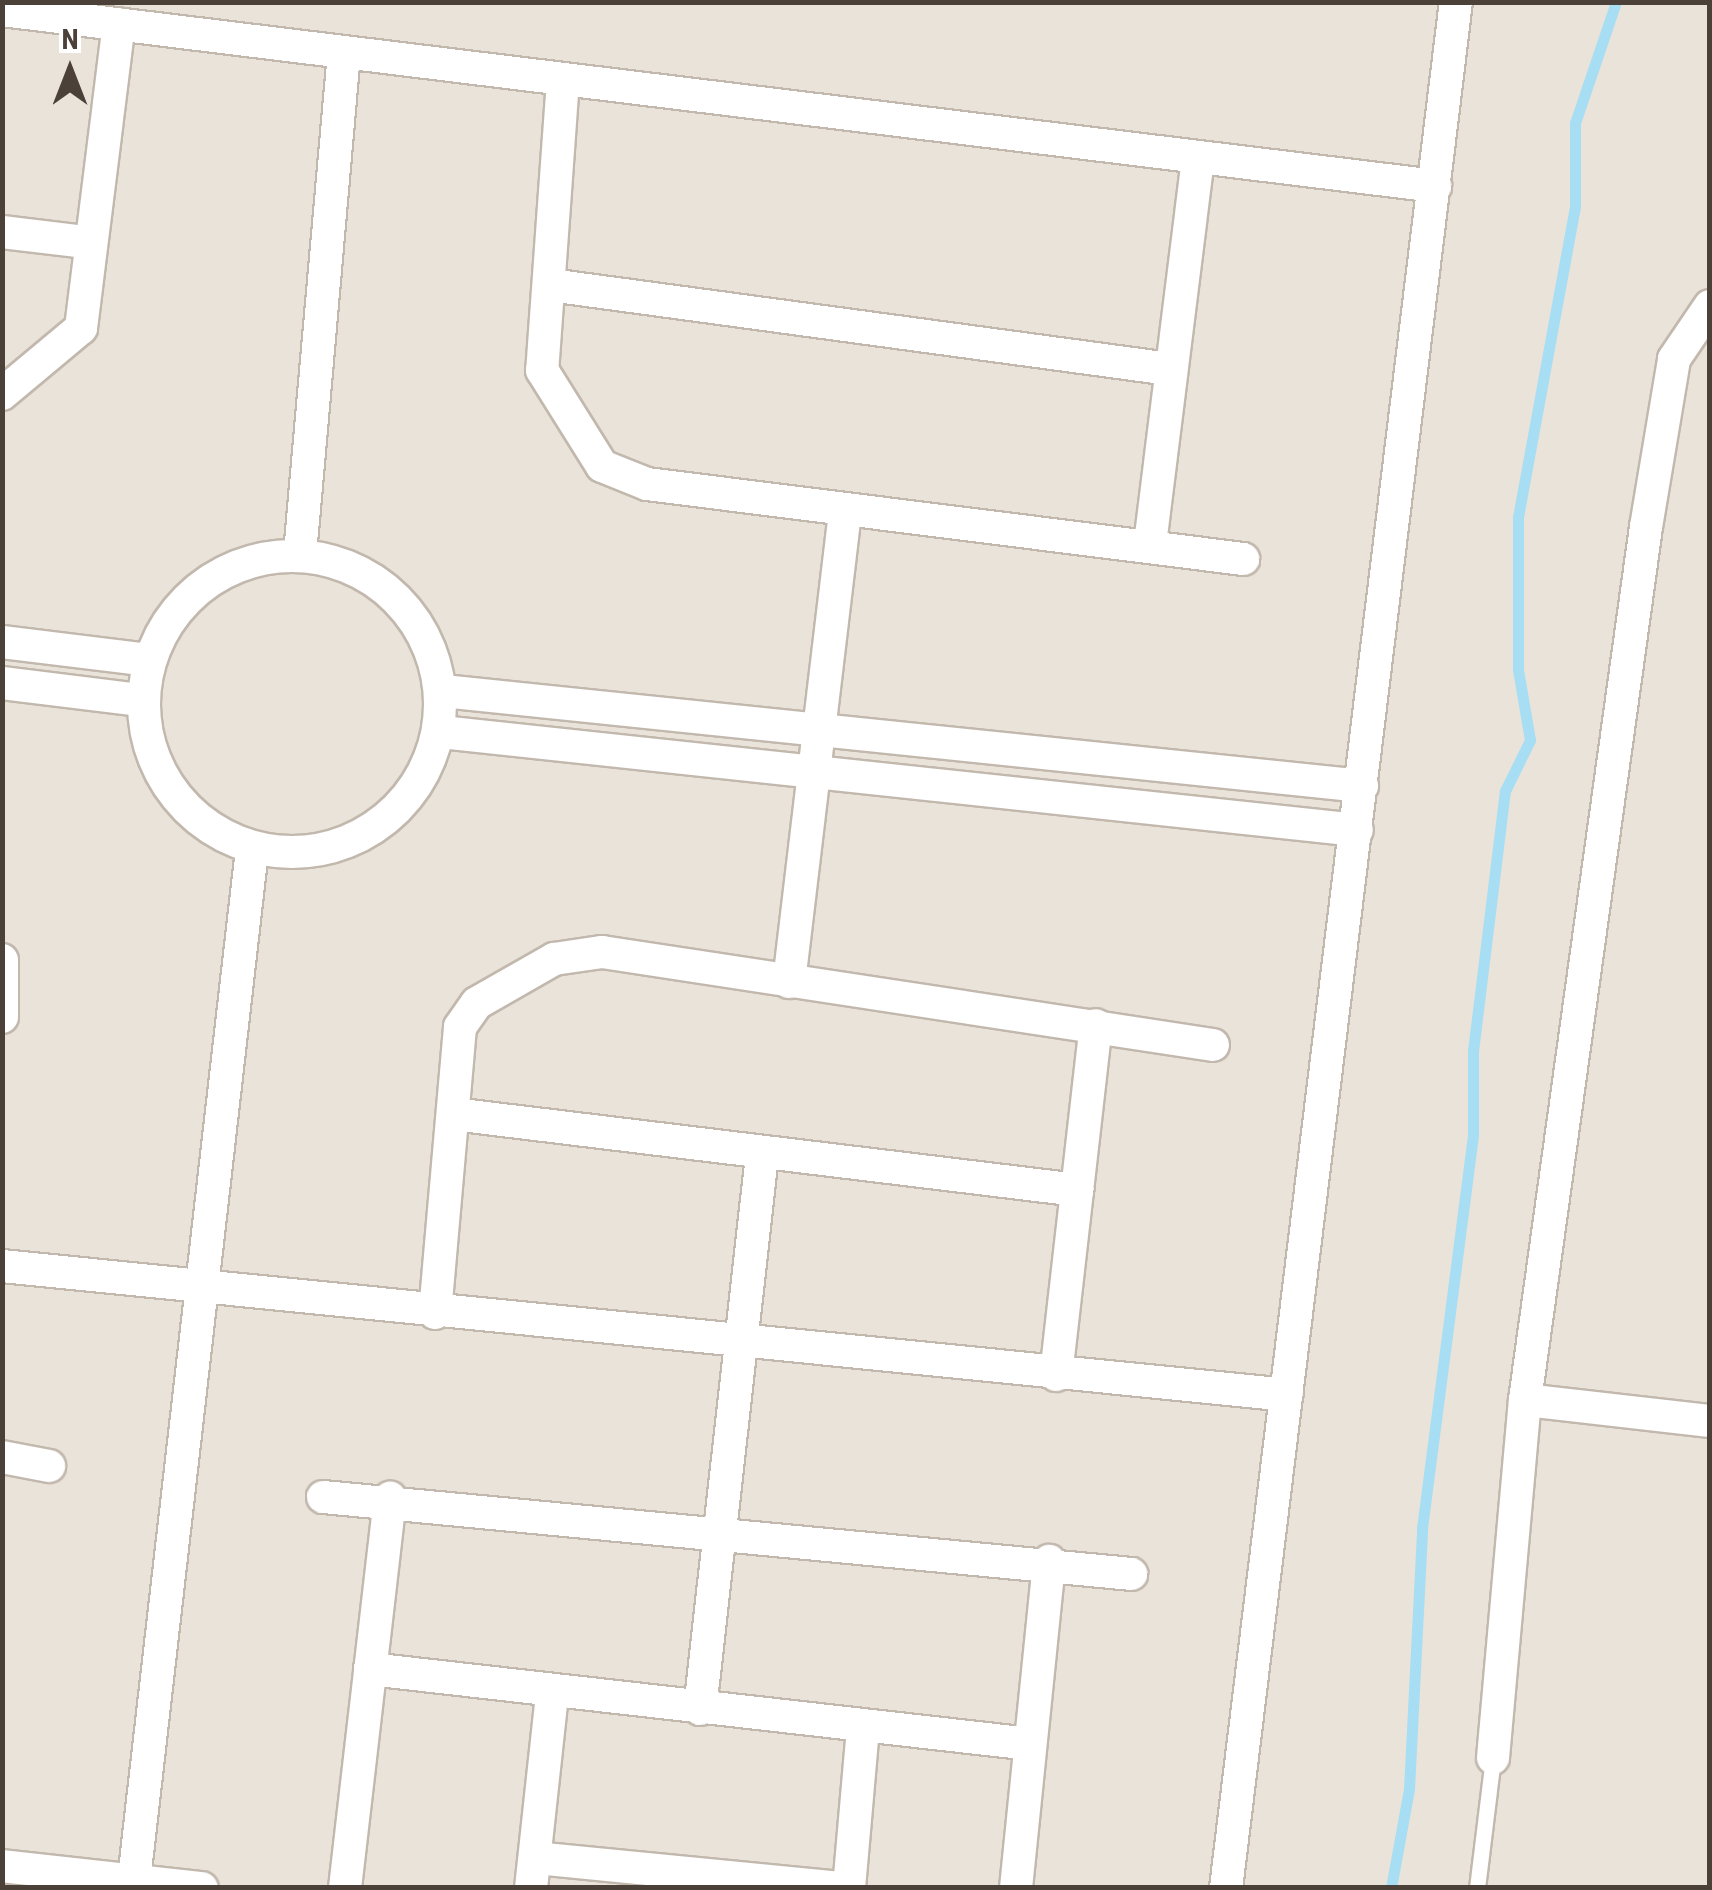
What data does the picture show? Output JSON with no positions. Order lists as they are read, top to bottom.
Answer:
{
  "north": "top"
}
